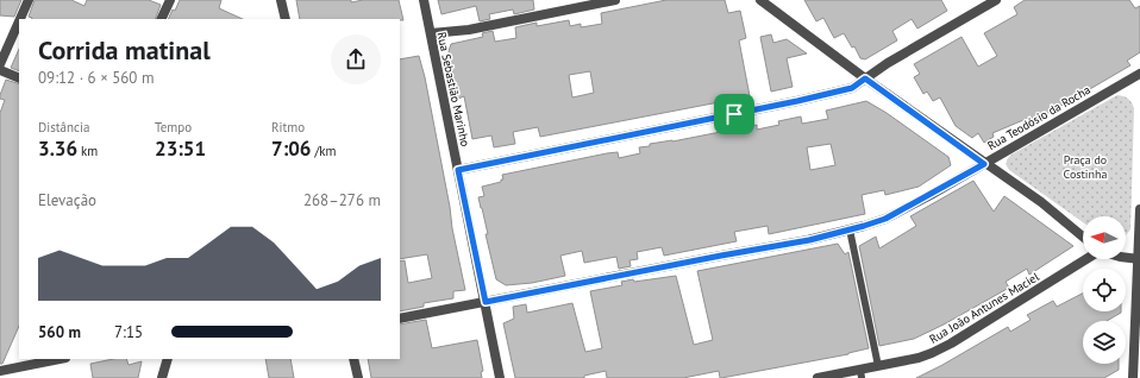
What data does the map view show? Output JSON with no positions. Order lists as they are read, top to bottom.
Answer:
{
  "streets": {
    "street": ["Rua Sebastião Marinho", "Rua Teodósio da Rocha", "Rua João Antunes Maciel"]
  },
  "crossings": [
    ["Rua Sebastião Marinho", "Rua Teodósio da Rocha"]
  ],
  "parks": ["Praça do Costinha"],
  "north": "left",
  "page": {
    "heading": ["Corrida matinal", "09:12 · 6 × 560 m"],
    "stats": [
      ["Distância", "3.36 km"],
      ["Tempo", "23:51"],
      ["Ritmo", "7:06 /km"]
    ],
    "chart": ["Elevação", "268–276 m"],
    "list": [
      {
        "name": "560 m",
        "note": "7:15"
      }
    ]
  }
}
